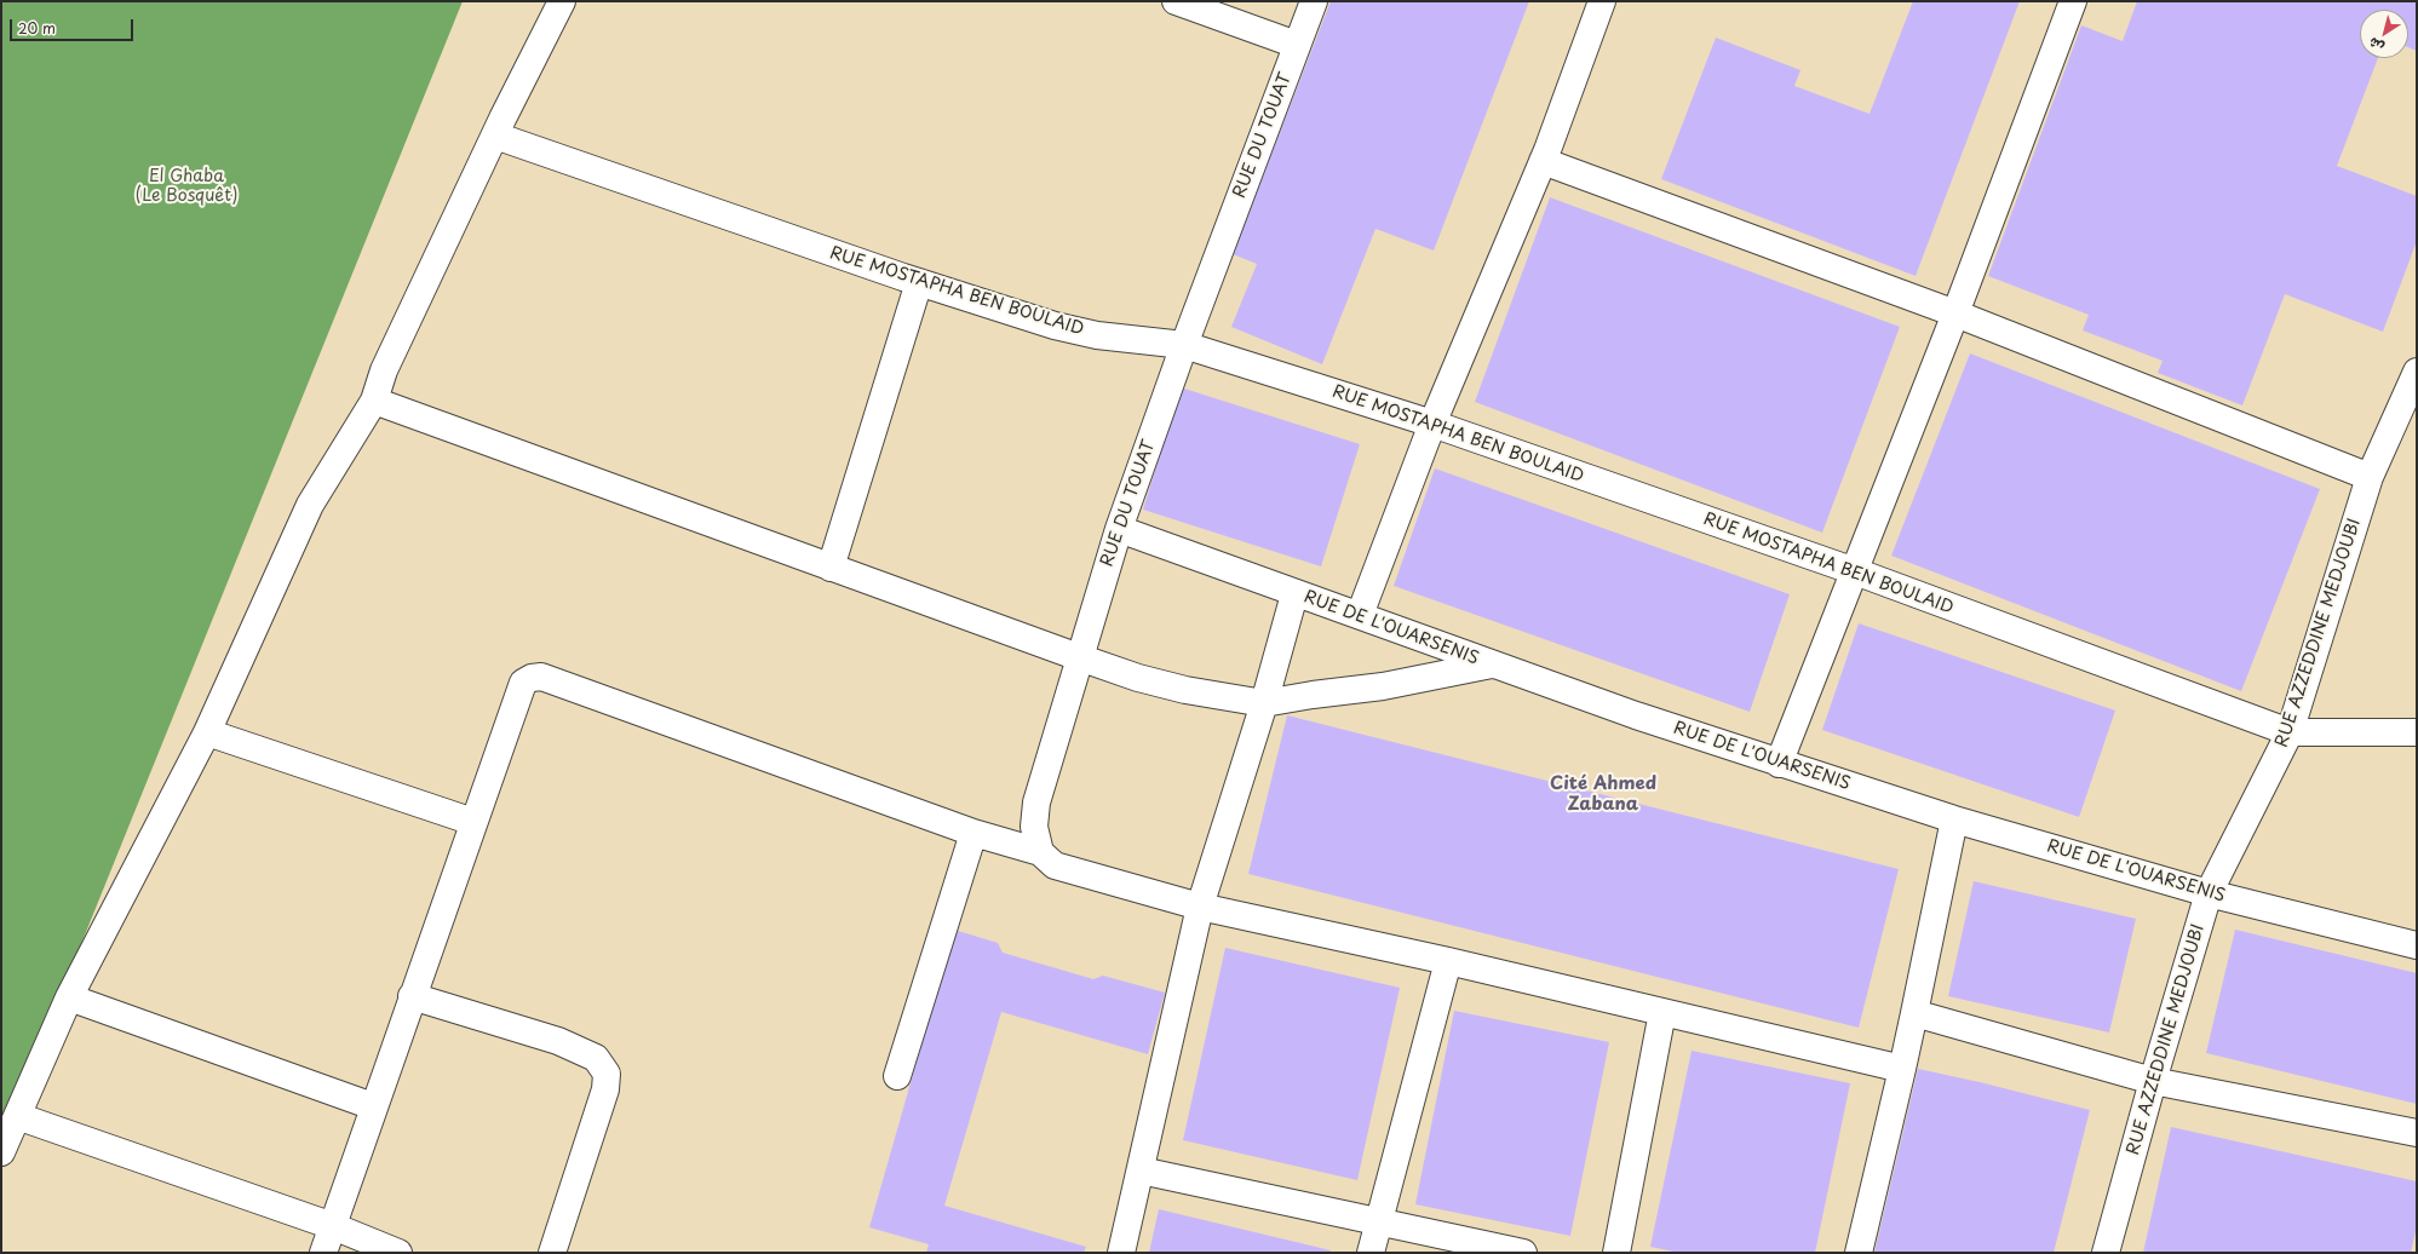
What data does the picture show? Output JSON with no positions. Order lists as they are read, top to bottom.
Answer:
{
  "streets": {
    "street": [
      "RUE DU TOUAT",
      "RUE MOSTAPHA BEN BOULAID",
      "RUE DE L'OUARSENIS",
      "RUE AZZEDDINE MEDJOUBI"
    ]
  },
  "crossings": [
    ["RUE DU TOUAT", "RUE MOSTAPHA BEN BOULAID"],
    ["RUE DU TOUAT", "RUE DE L'OUARSENIS"],
    ["RUE MOSTAPHA BEN BOULAID", "RUE AZZEDDINE MEDJOUBI"],
    ["RUE DE L'OUARSENIS", "RUE AZZEDDINE MEDJOUBI"]
  ],
  "districts": ["Cité Ahmed Zabana"],
  "parks": ["El Ghaba (Le Bosquêt)"],
  "scale_bar": "20 m",
  "north": "bottom left"
}
